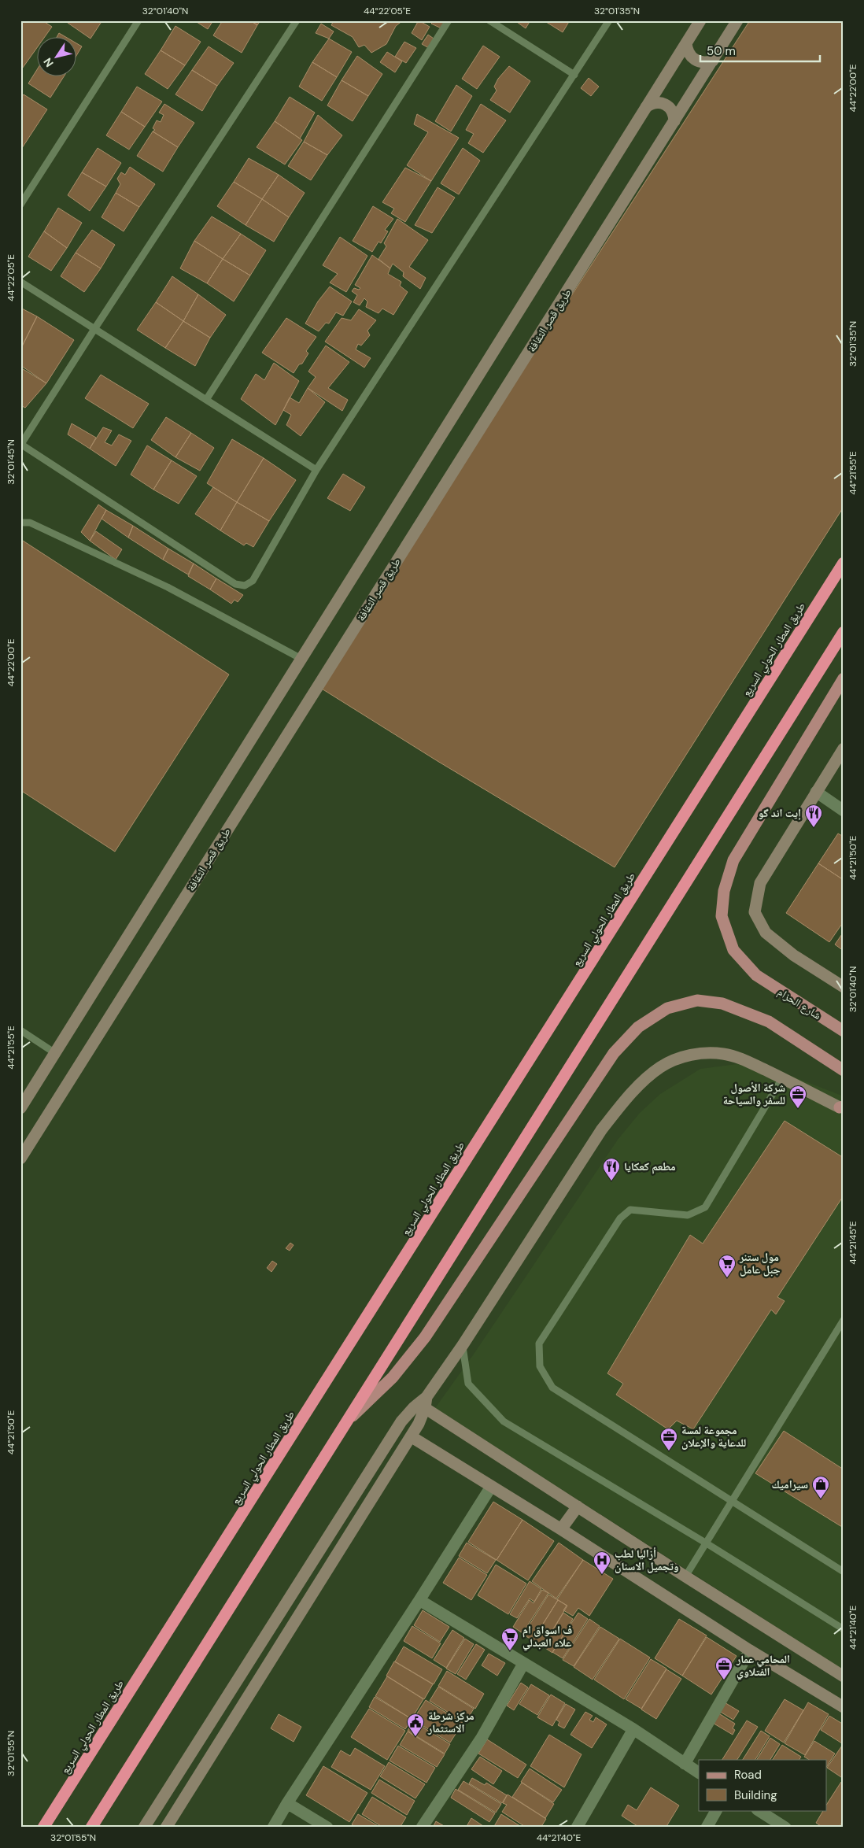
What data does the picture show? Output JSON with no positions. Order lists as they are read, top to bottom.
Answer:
{
  "streets": {
    "highway": ["طريق المطار الحولي السريع"],
    "main road": ["شارع الحزام"],
    "street": ["طريق قصر الثقافة"]
  },
  "places": {
    "restaurant": ["إيت اند گو", "مطعم كعكايا"],
    "office": ["شركة الأصول للسفر والسياحة", "مجموعة لمسة للدعاية والإعلان", "المحامي عمار الفتلاوي"],
    "supermarket": ["مول ستنر جبل عامل", "ف اسواق ام علاء العبدلي"],
    "shop": ["سيراميك"],
    "hospital": ["أزاليا لطب وتجميل الاسنان"],
    "public building": ["مركز شرطة الاستثمار"]
  },
  "legend": ["Road", "Building"],
  "scale_bar": "50 m",
  "north": "bottom left",
  "coordinates": [
    "32°01'40\"N",
    "44°22'05\"E",
    "32°01'35\"N",
    "44°22'00\"E",
    "32°01'45\"N",
    "44°21'55\"E",
    "44°21'50\"E",
    "44°21'45\"E",
    "44°21'40\"E",
    "32°01'55\"N"
  ]
}
